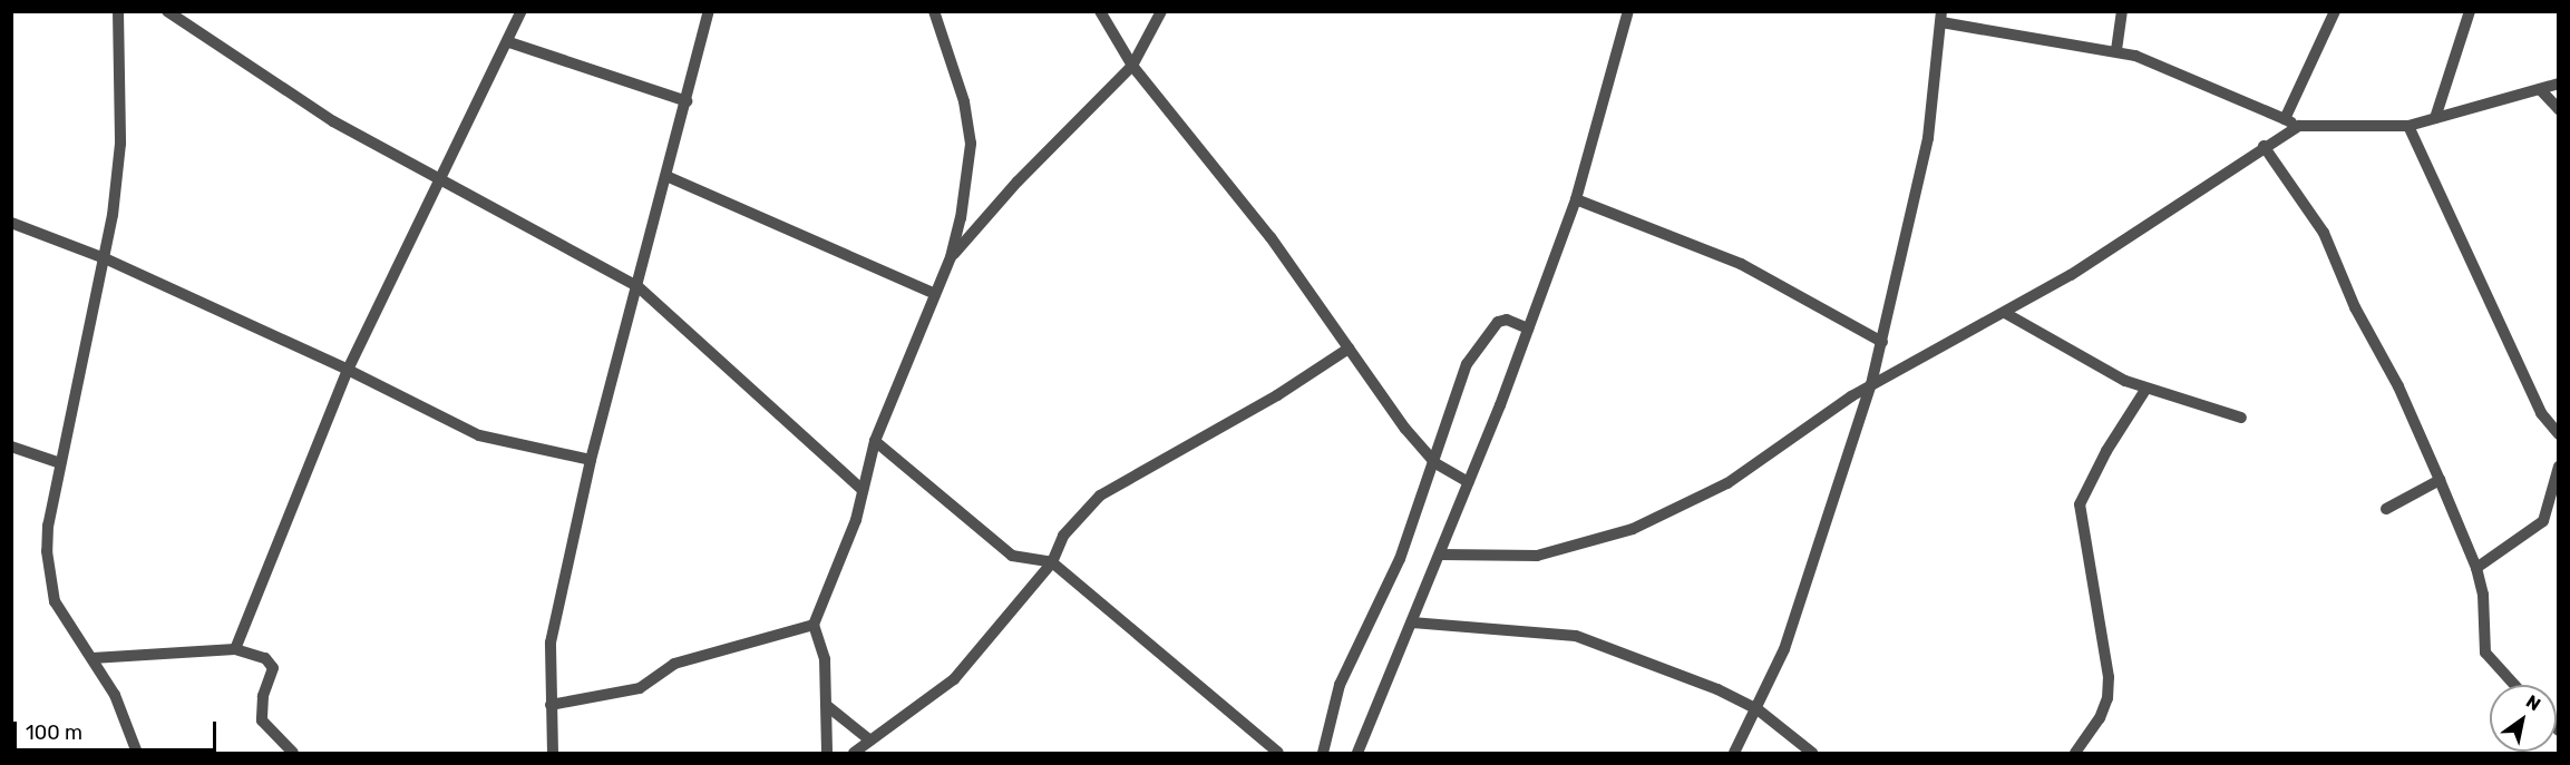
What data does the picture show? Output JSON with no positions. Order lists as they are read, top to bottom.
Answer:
{
  "scale_bar": "100 m",
  "north": "top right"
}
